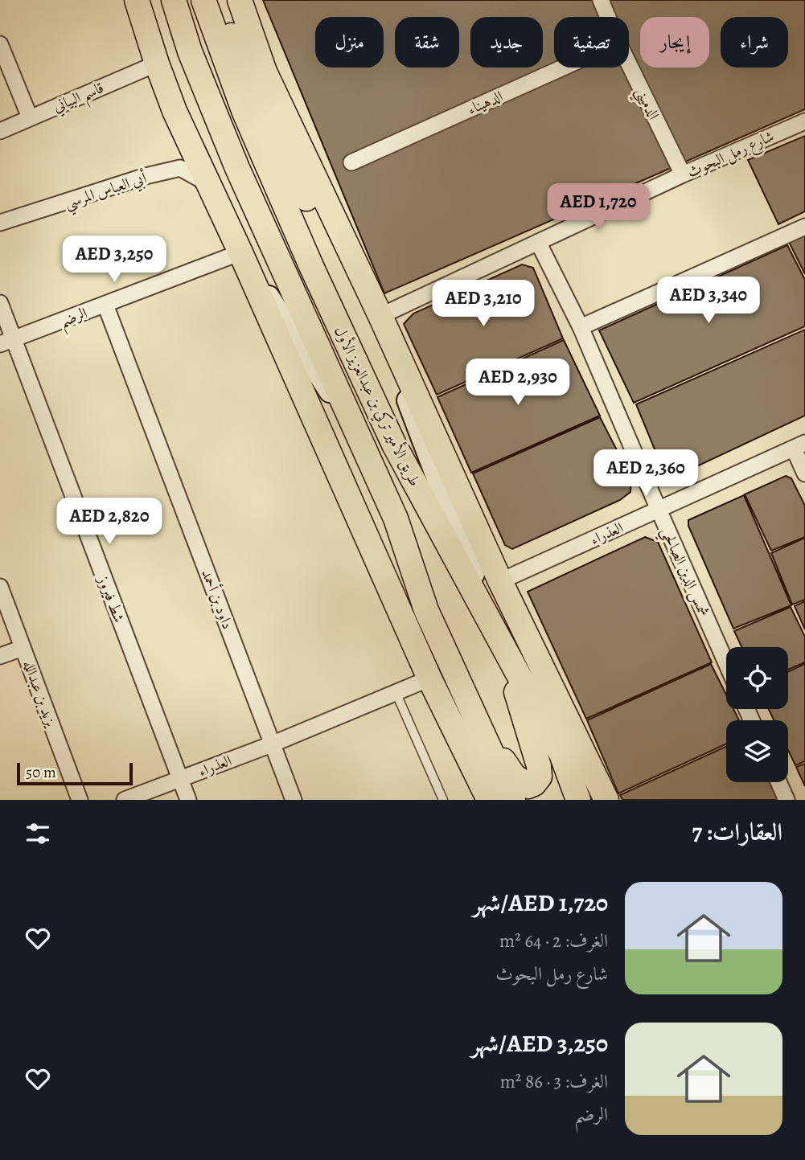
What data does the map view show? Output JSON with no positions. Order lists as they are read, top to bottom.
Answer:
{
  "streets": {
    "main road": ["طريق الأمير تركي بن عبدالعزيز الأول"],
    "street": [
      "قاسم البياني",
      "الدهيناء",
      "الدميني",
      "شارع رمل البحوث",
      "أبي العباس المرسي",
      "الرضم",
      "العذراء",
      "شمس الدين الصالحي",
      "شط فيروز",
      "داود بن أحمد",
      "يزيد بن عبدالله"
    ]
  },
  "crossings": [
    ["الدميني", "شارع رمل البحوث"],
    ["شارع رمل البحوث", "شمس الدين الصالحي"],
    ["الرضم", "شط فيروز"],
    ["الرضم", "داود بن أحمد"],
    ["العذراء", "شمس الدين الصالحي"],
    ["العذراء", "شط فيروز"],
    ["العذراء", "داود بن أحمد"]
  ],
  "scale_bar": "50 m",
  "page": {
    "chip": [
      "شراء",
      "إيجار",
      "تصفية",
      "جديد",
      "شقة",
      "منزل"
    ],
    "price": [
      "AED 1,720",
      "AED 3,250",
      "AED 3,340",
      "AED 3,210",
      "AED 2,930",
      "AED 2,360",
      "AED 2,820"
    ],
    "scale": "50 m",
    "heading": "العقارات: 7",
    "list": [
      {
        "name": "AED 1,720/شهر",
        "note": "الغرف: 2 · 64 m² · شارع رمل البحوث"
      },
      {
        "name": "AED 3,250/شهر",
        "note": "الغرف: 3 · 86 m² · الرضم"
      }
    ]
  }
}
